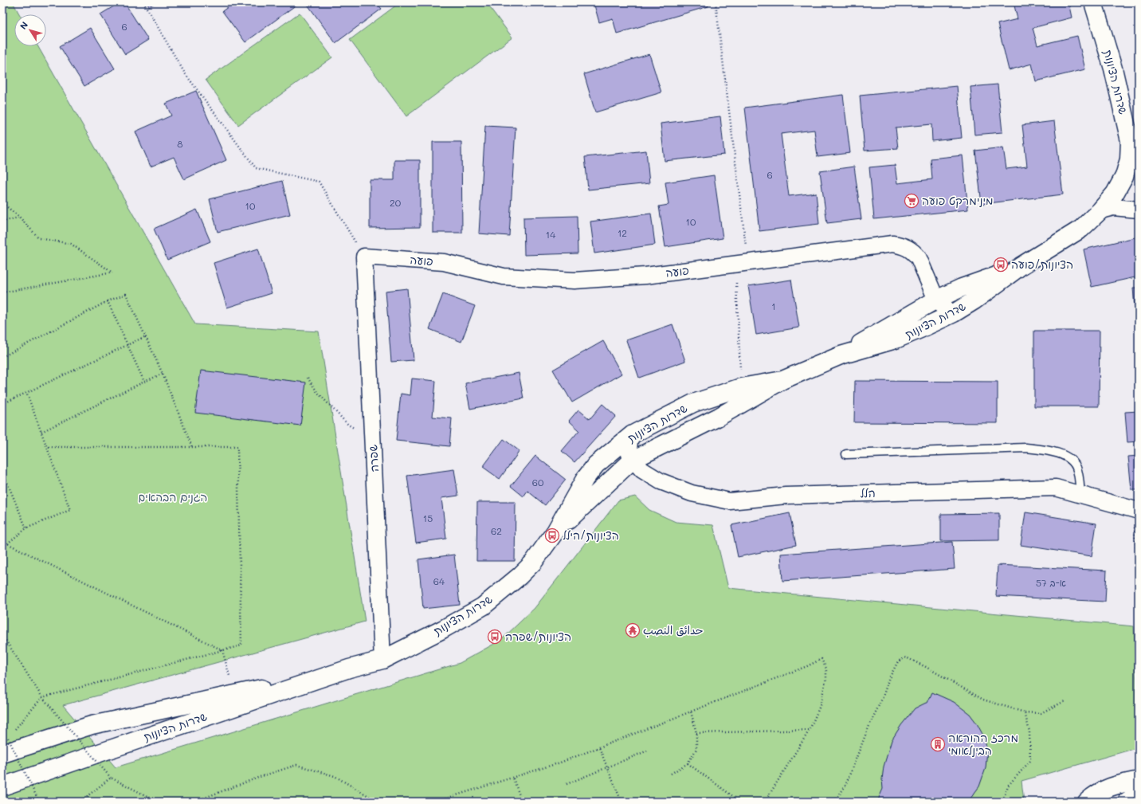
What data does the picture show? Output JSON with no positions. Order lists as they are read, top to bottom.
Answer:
{
  "streets": {
    "street": [
      "שדרות הציונות",
      "פועה",
      "שפרה",
      "הלל"
    ]
  },
  "crossings": [
    ["שדרות הציונות", "פועה"],
    ["שדרות הציונות", "שפרה"],
    ["שדרות הציונות", "הלל"],
    ["פועה", "שפרה"]
  ],
  "parks": ["הגנים הבהאים"],
  "places": {
    "supermarket": ["מינימרקט פועה"],
    "bus stop": ["הציונות/פועה", "הציונות/הילל", "הציונות/שפרה"],
    "temple": ["حدائق النصب"],
    "building": ["מרכז ההוראה הבינלאומי"]
  },
  "house_numbers": [
    "6",
    "8",
    "6",
    "20",
    "10",
    "10",
    "12",
    "14",
    "1",
    "60",
    "15",
    "62",
    "64",
    "57 א-ב"
  ],
  "north": "top left"
}
